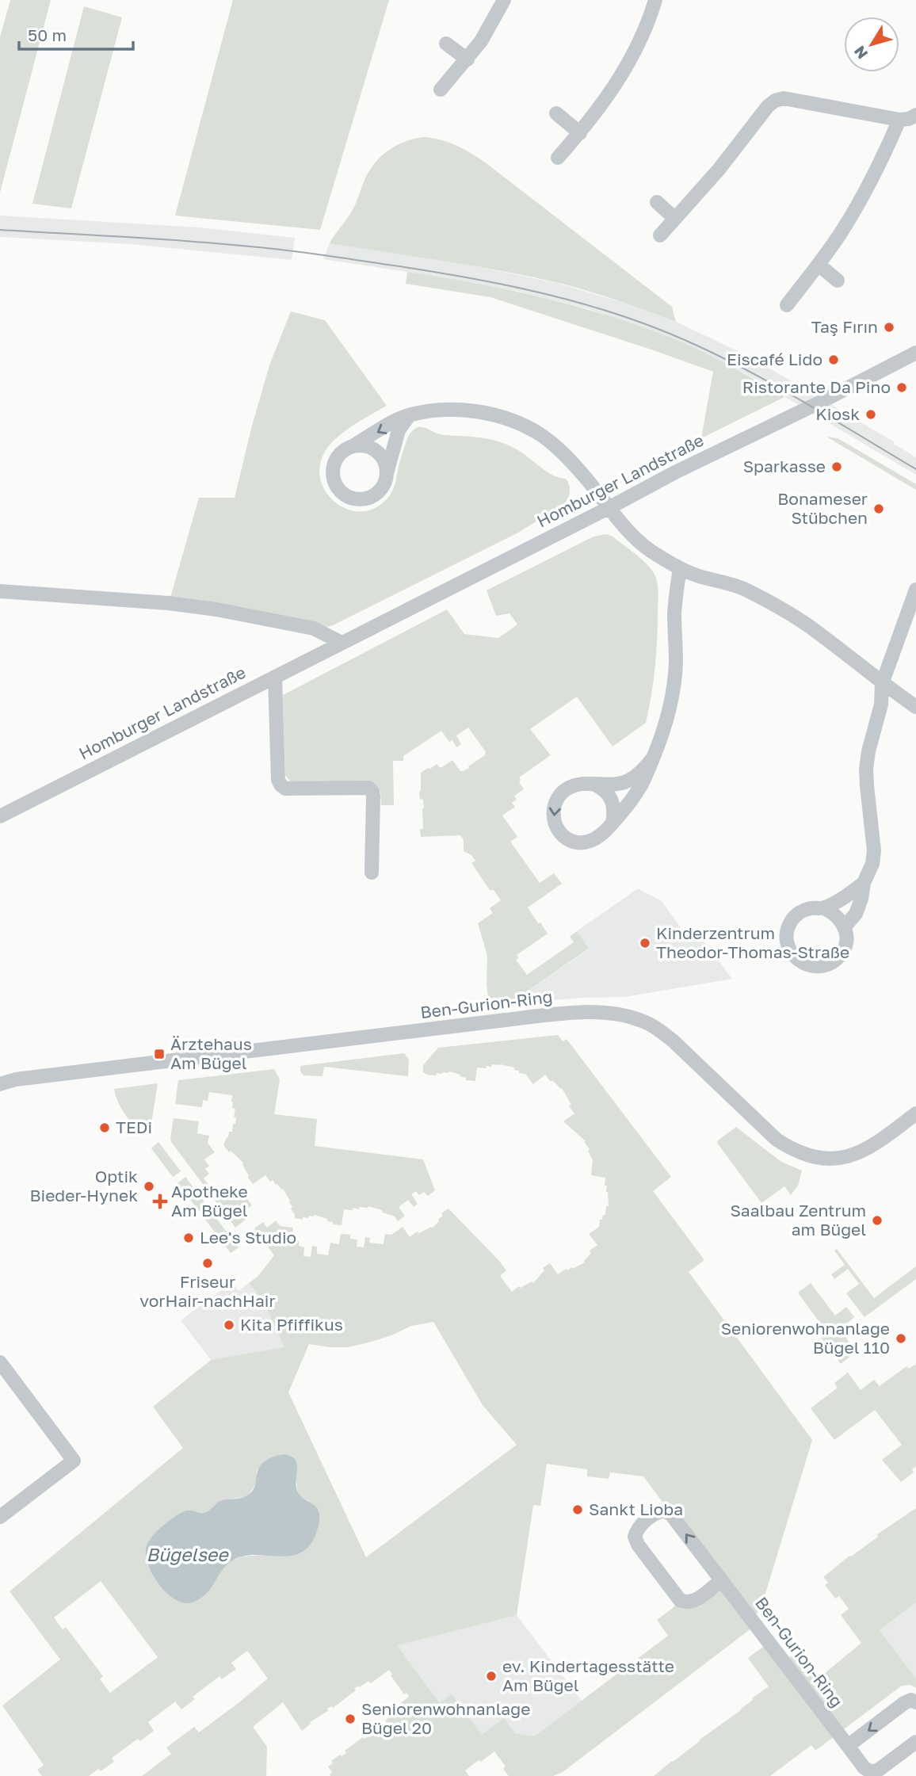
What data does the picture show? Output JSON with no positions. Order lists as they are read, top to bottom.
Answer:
{
  "streets": {
    "street": ["Homburger Landstraße", "Ben-Gurion-Ring"]
  },
  "water": ["Bügelsee"],
  "places": {
    "other": [
      "Taş Fırın",
      "Eiscafé Lido",
      "Ristorante Da Pino",
      "Kiosk",
      "Sparkasse",
      "Bonameser Stübchen",
      "Kinderzentrum Theodor-Thomas-Straße",
      "TEDi",
      "Optik Bieder-Hynek",
      "Saalbau Zentrum am Bügel",
      "Lee's Studio",
      "Friseur vorHair-nachHair",
      "Kita Pfiffikus",
      "Seniorenwohnanlage Bügel 110",
      "Sankt Lioba",
      "ev. Kindertagesstätte Am Bügel",
      "Seniorenwohnanlage Bügel 20"
    ],
    "transit": ["Ärztehaus Am Bügel"],
    "health": ["Apotheke Am Bügel"]
  },
  "scale_bar": "50 m",
  "north": "bottom left"
}
